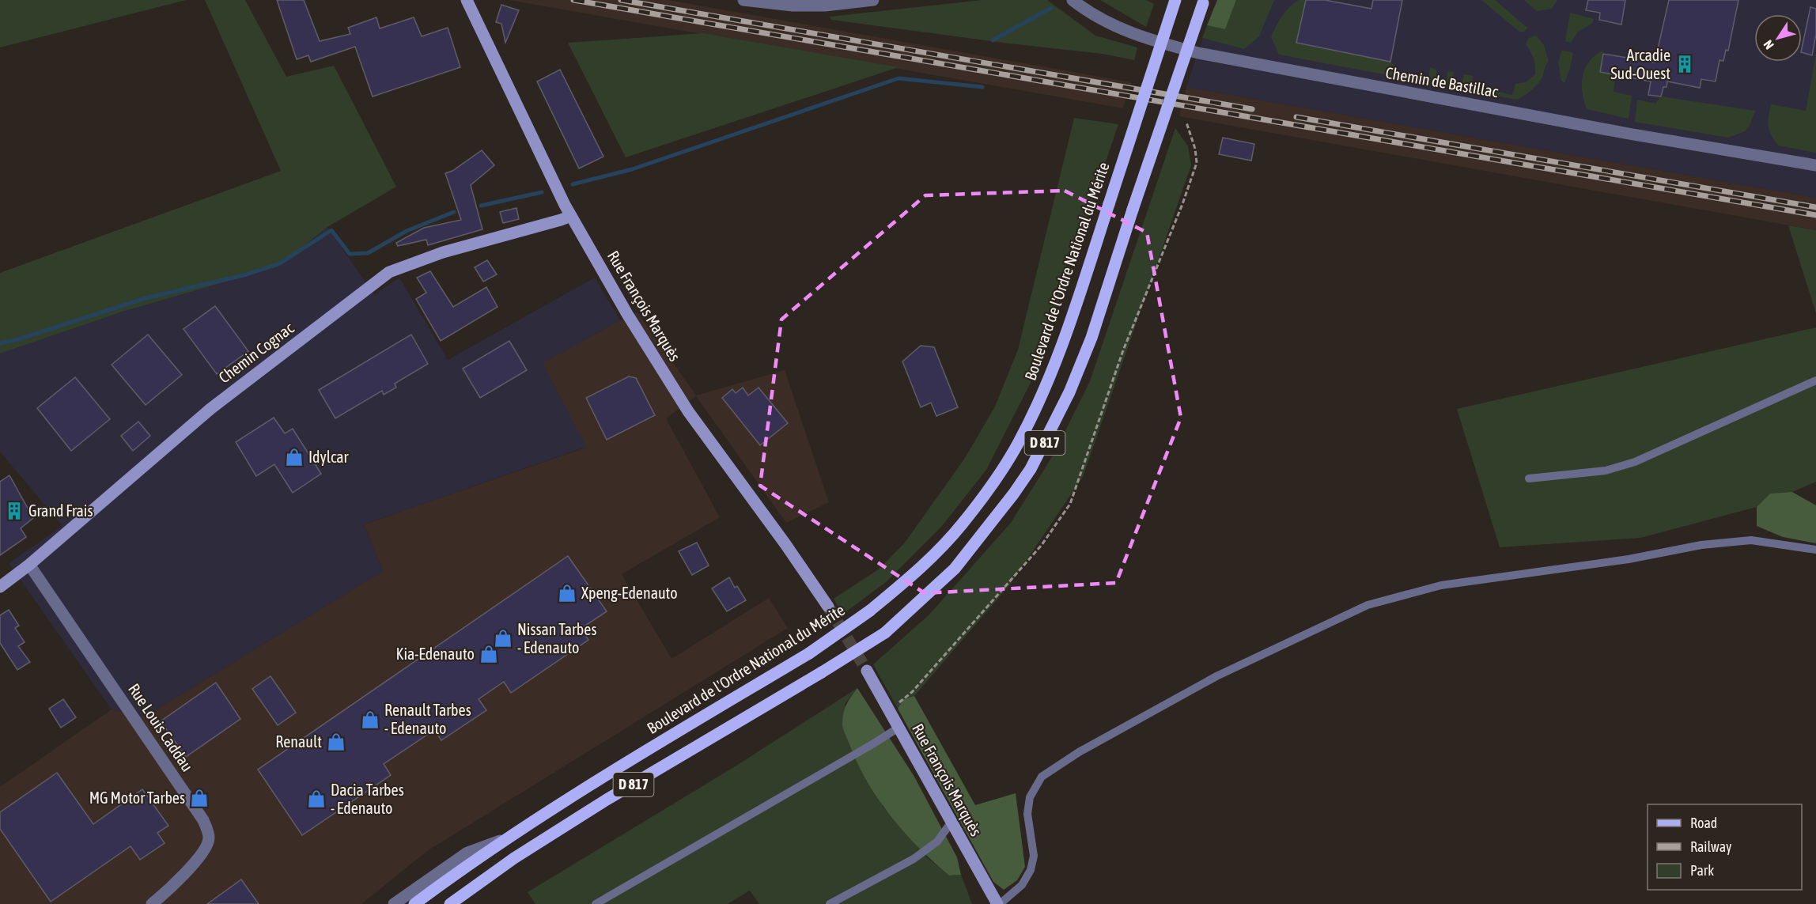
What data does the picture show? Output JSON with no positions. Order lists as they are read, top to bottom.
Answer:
{
  "streets": {
    "main road": ["Boulevard de l'Ordre National du Mérite", "D 817"],
    "street": [
      "Chemin de Bastillac",
      "Rue François Marquès",
      "Chemin Cognac",
      "Rue Louis Caddau"
    ]
  },
  "crossings": [
    ["Rue François Marquès", "Chemin Cognac"],
    ["Chemin Cognac", "Rue Louis Caddau"]
  ],
  "places": {
    "building": ["Arcadie Sud-Ouest", "Grand Frais"],
    "shop": [
      "Idylcar",
      "Xpeng-Edenauto",
      "Nissan Tarbes - Edenauto",
      "Kia-Edenauto",
      "Renault Tarbes - Edenauto",
      "Renault",
      "MG Motor Tarbes",
      "Dacia Tarbes - Edenauto"
    ]
  },
  "legend": ["Road", "Railway", "Park"],
  "north": "bottom left"
}
